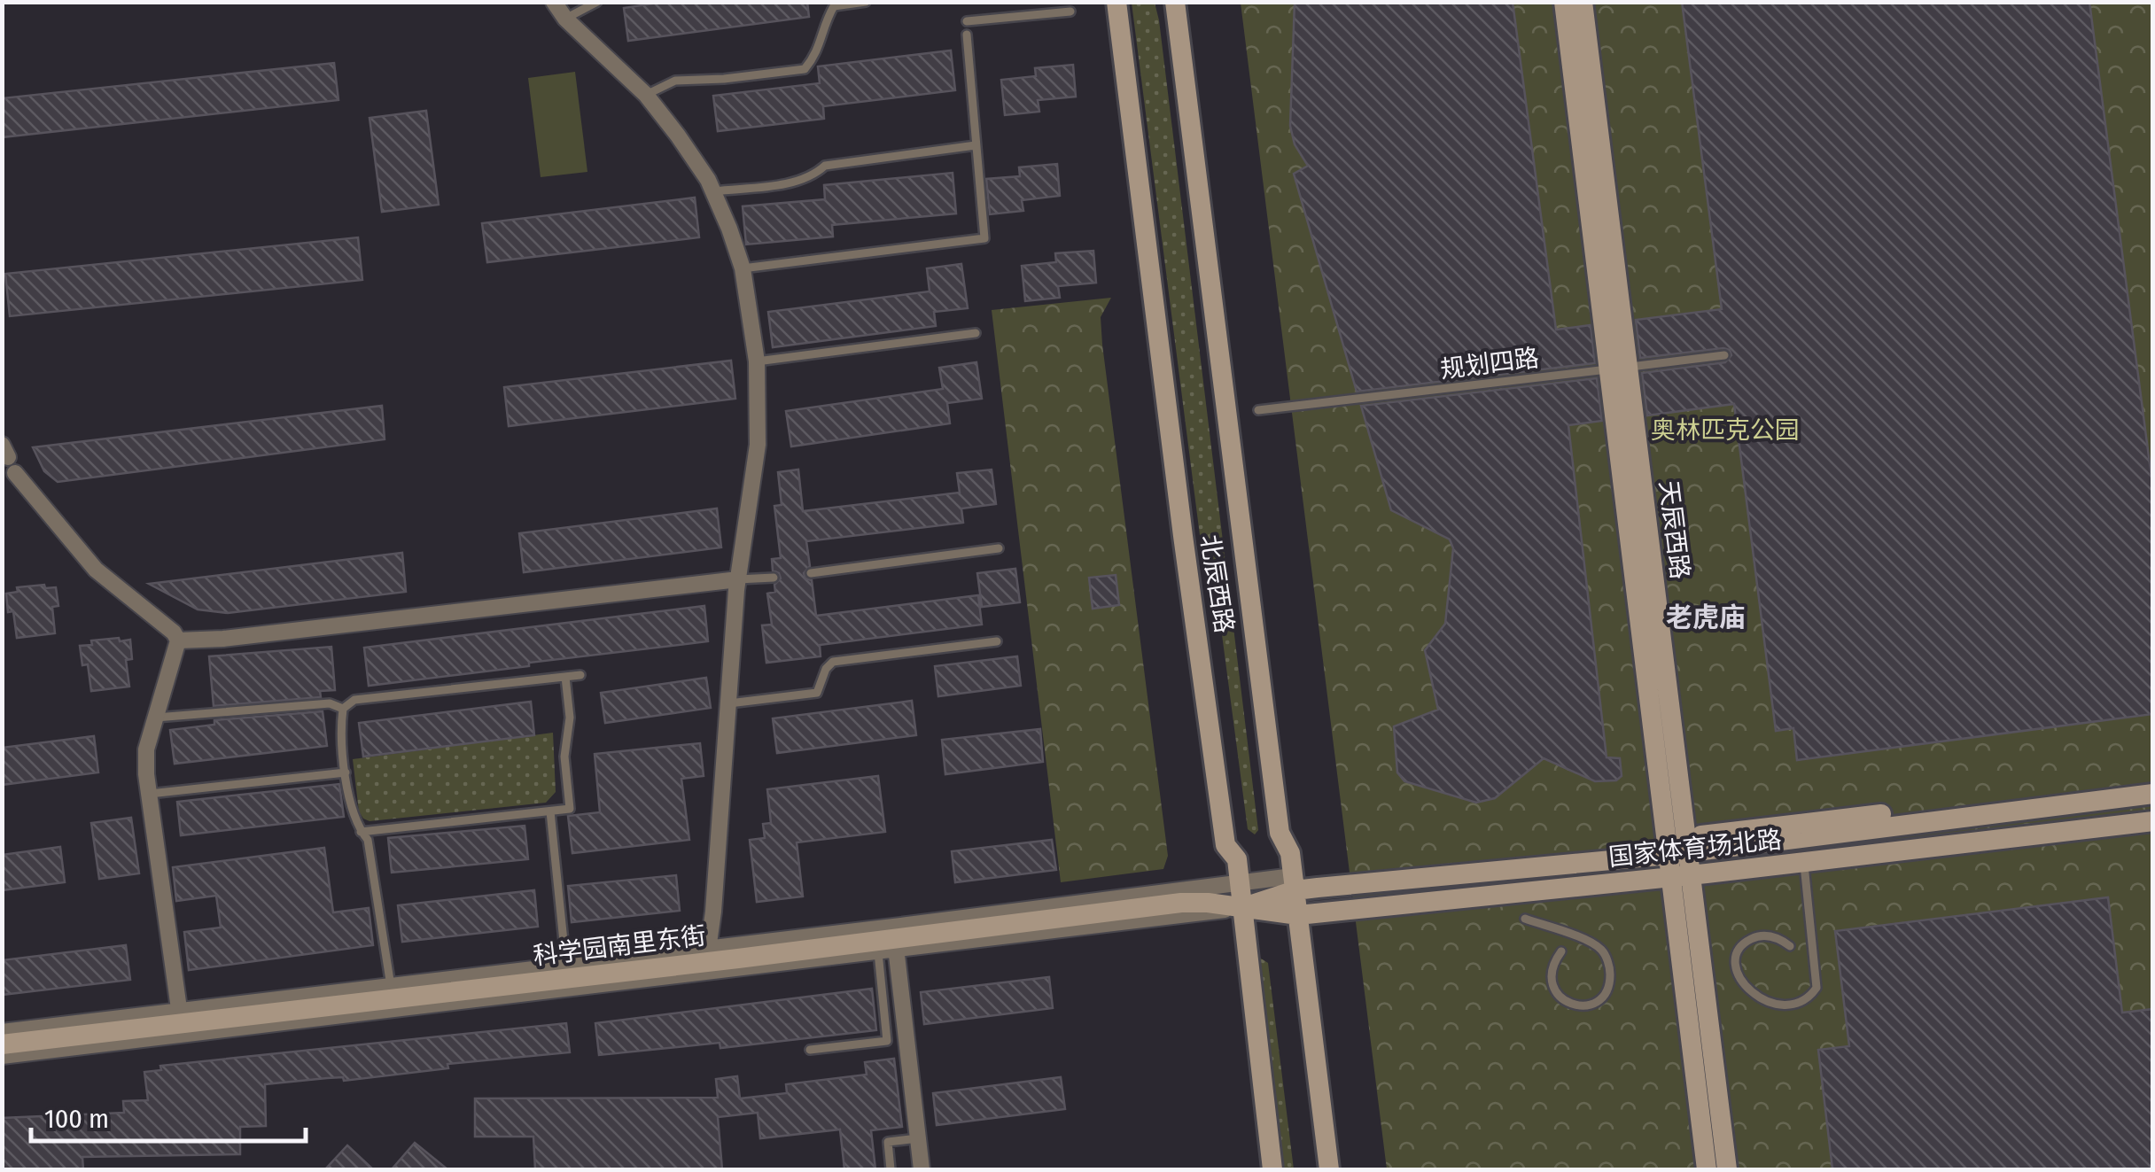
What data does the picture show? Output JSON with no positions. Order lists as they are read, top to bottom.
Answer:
{
  "streets": {
    "street": [
      "天辰西路",
      "北辰西路",
      "国家体育场北路",
      "科学园南里东街"
    ],
    "lane": ["规划四路"]
  },
  "crossings": [
    ["规划四路", "天辰西路"],
    ["天辰西路", "国家体育场北路"],
    ["北辰西路", "国家体育场北路"],
    ["北辰西路", "科学园南里东街"]
  ],
  "districts": ["老虎庙"],
  "parks": ["奥林匹克公园"],
  "scale_bar": "100 m"
}
